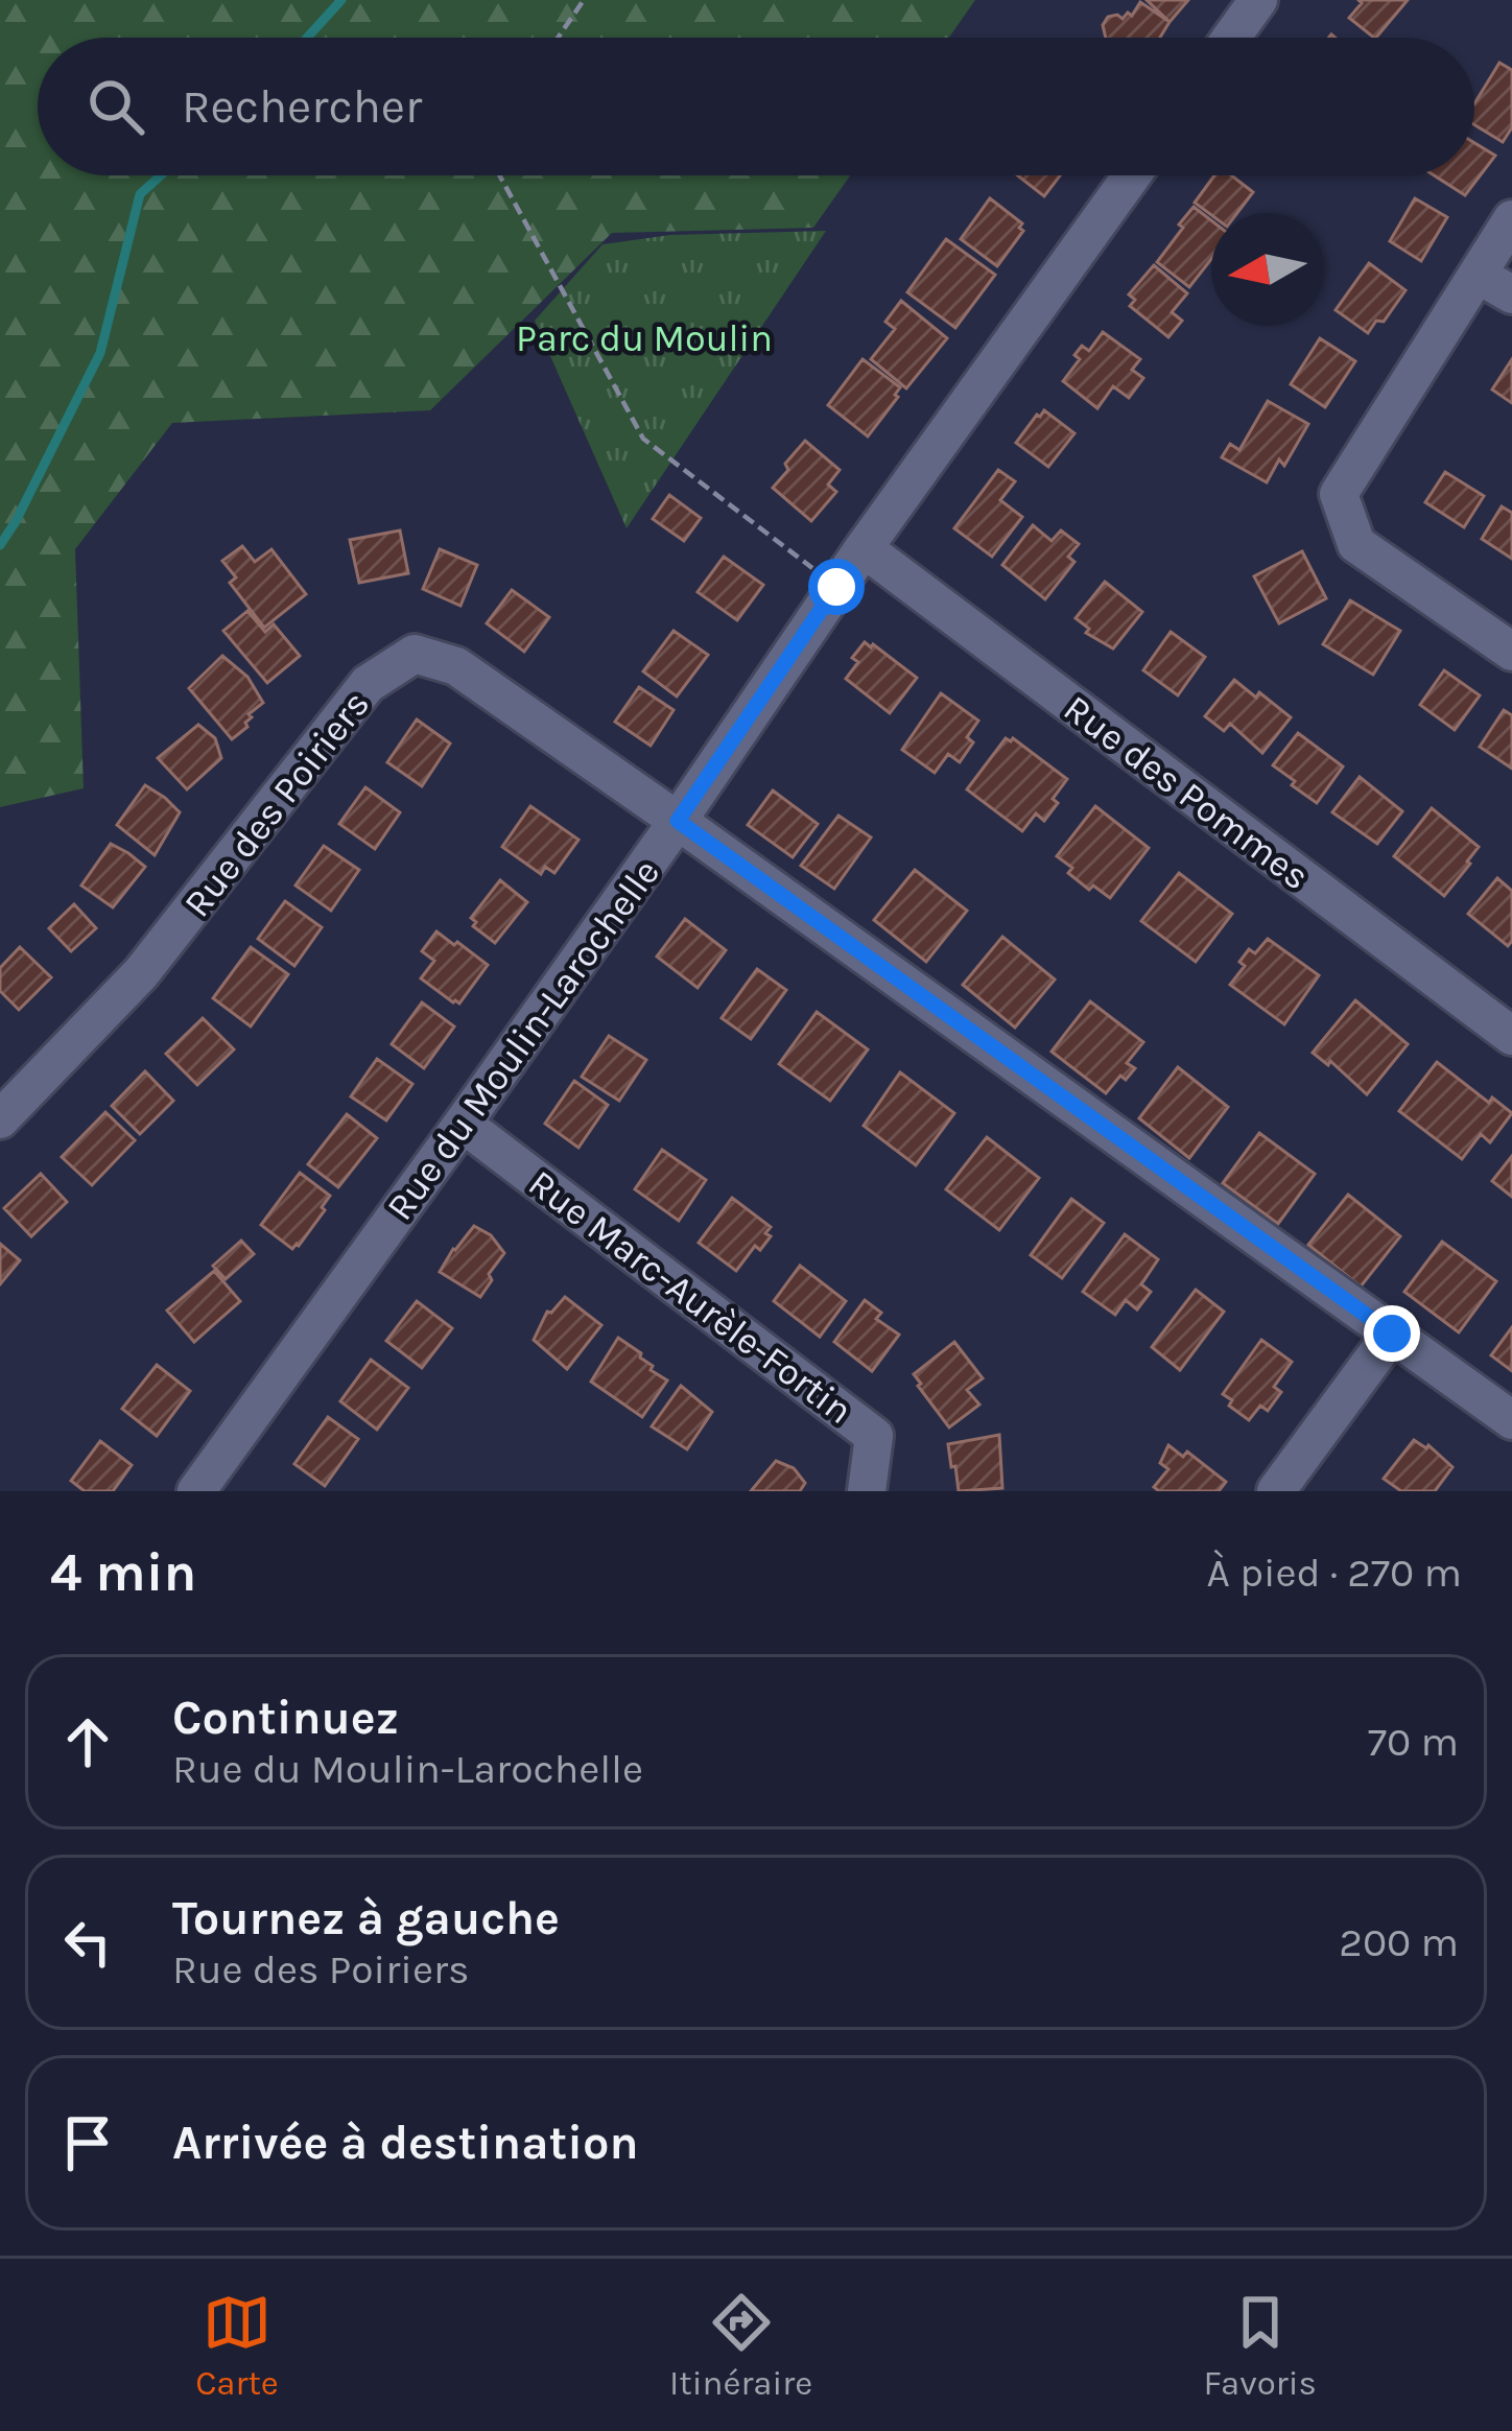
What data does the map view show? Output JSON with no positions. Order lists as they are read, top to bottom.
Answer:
{
  "streets": {
    "street": [
      "Rue des Pommes",
      "Rue des Poiriers",
      "Rue du Moulin-Larochelle",
      "Rue Marc-Aurèle-Fortin"
    ]
  },
  "crossings": [
    ["Rue des Pommes", "Rue du Moulin-Larochelle"],
    ["Rue des Poiriers", "Rue du Moulin-Larochelle"],
    ["Rue du Moulin-Larochelle", "Rue Marc-Aurèle-Fortin"]
  ],
  "parks": ["Parc du Moulin"],
  "north": "left",
  "page": {
    "search": "Rechercher",
    "heading": ["4 min", "À pied · 270 m"],
    "list": [
      ["Continuez", "Rue du Moulin-Larochelle", "70 m"],
      ["Tournez à gauche", "Rue des Poiriers", "200 m"],
      "Arrivée à destination"
    ],
    "nav": ["Carte", "Itinéraire", "Favoris"]
  }
}
